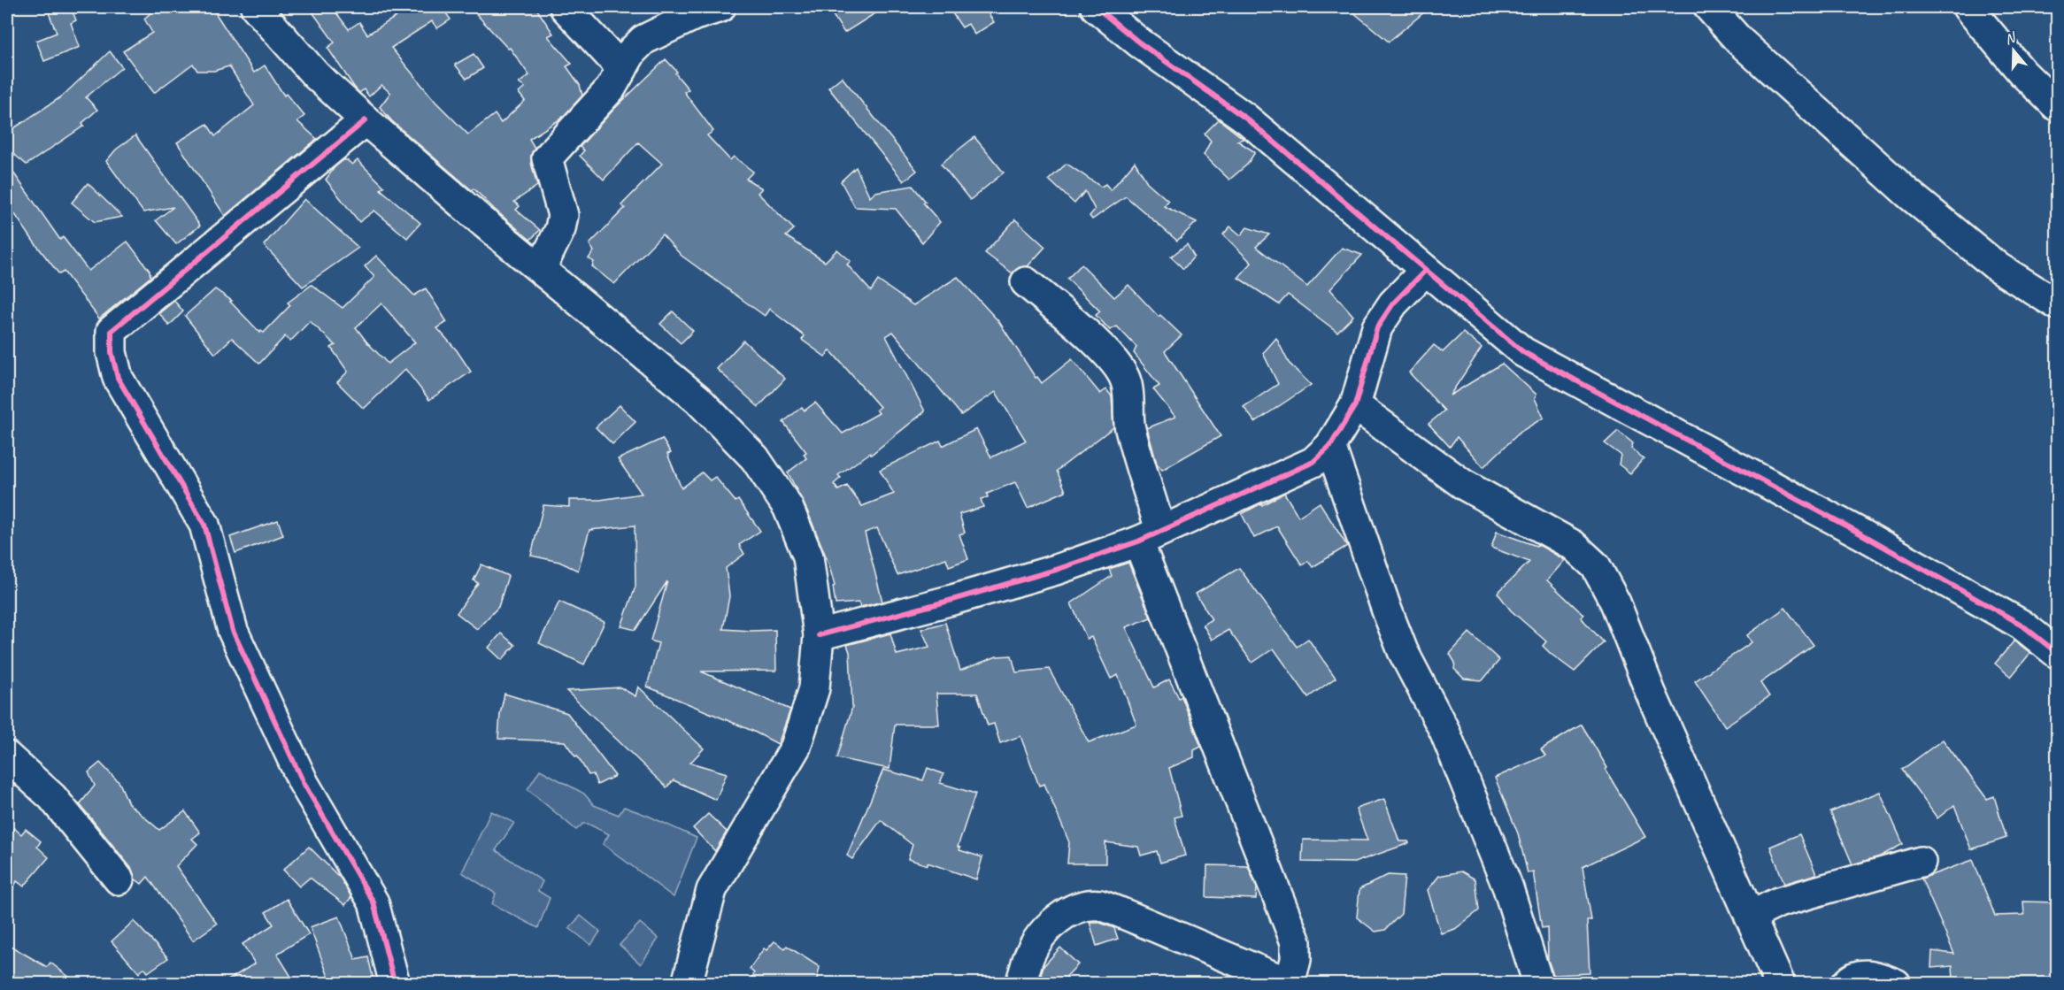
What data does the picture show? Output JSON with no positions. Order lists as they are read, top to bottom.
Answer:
{
  "north": "top"
}
